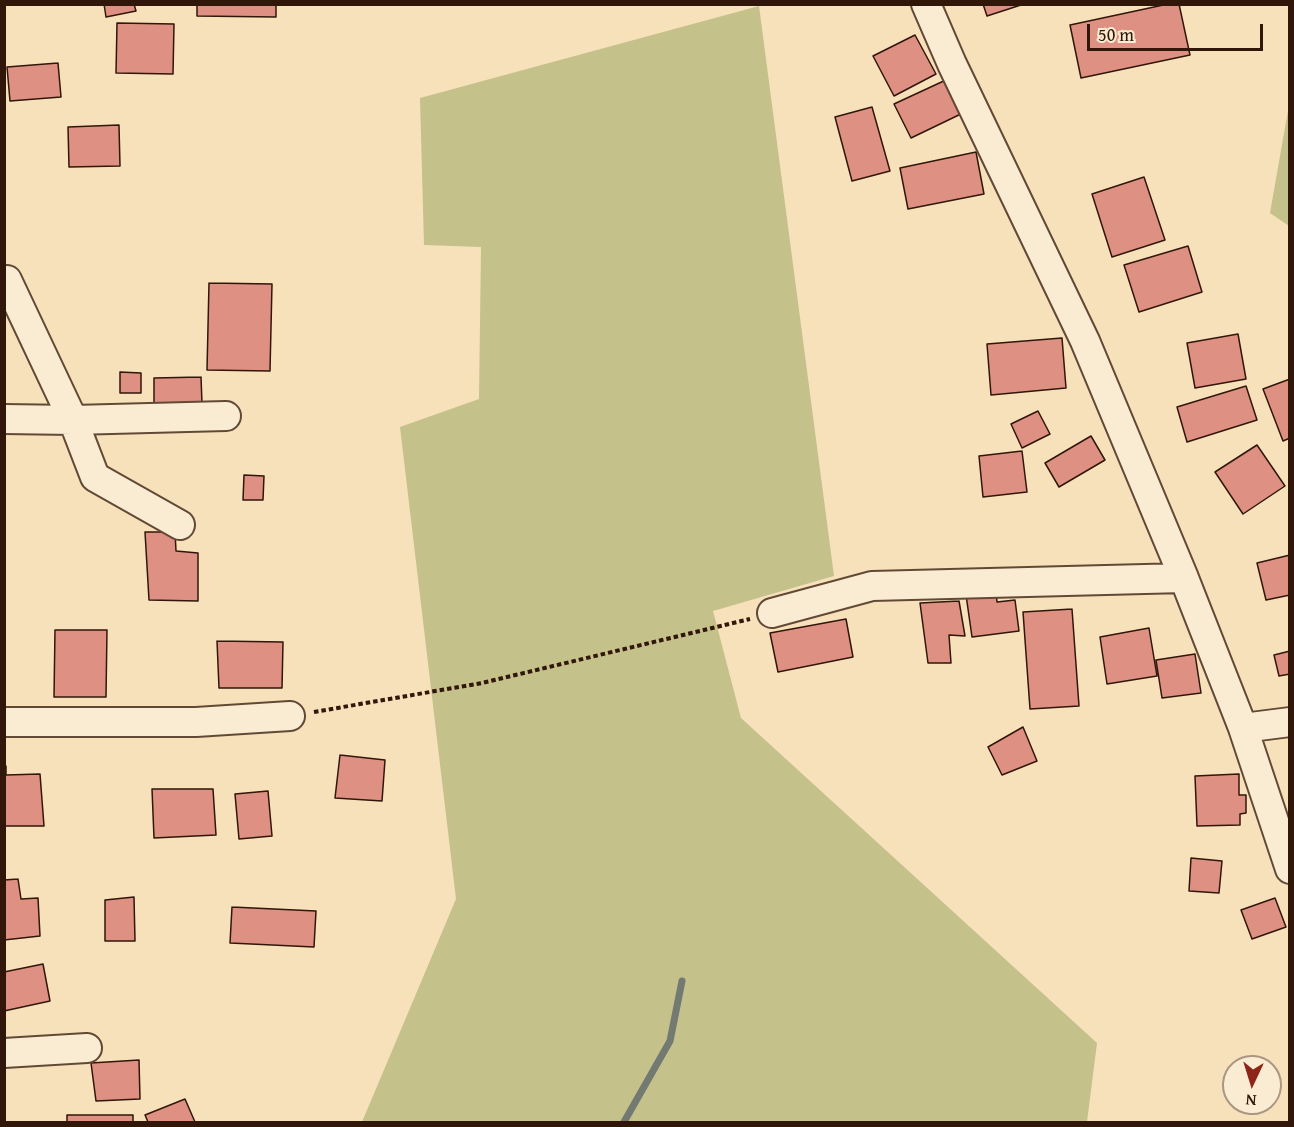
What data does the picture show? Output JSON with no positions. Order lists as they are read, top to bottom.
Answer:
{
  "scale_bar": "50 m",
  "north": "bottom"
}
